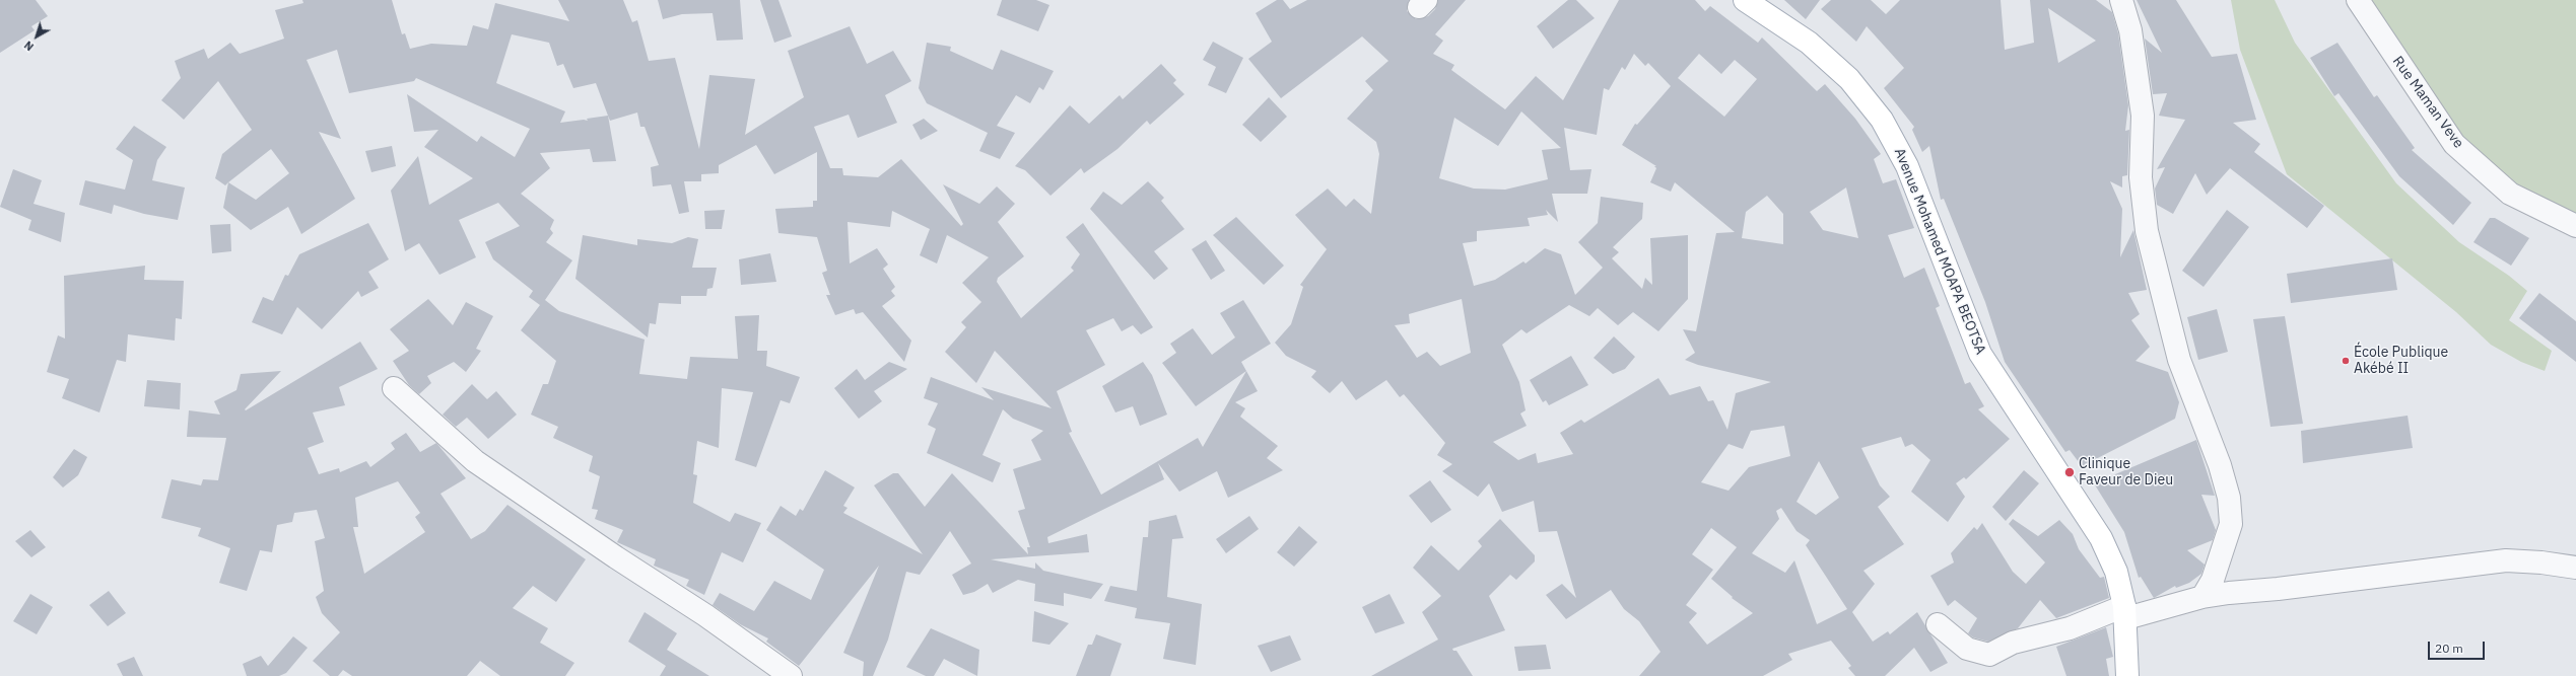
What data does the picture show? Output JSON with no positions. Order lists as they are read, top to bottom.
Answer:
{
  "streets": {
    "main road": ["Avenue Mohamed MOAPA BEOTSA"],
    "street": ["Rue Maman Veve"]
  },
  "places": ["École Publique Akébé II", "Clinique Faveur de Dieu"],
  "scale_bar": "20 m",
  "north": "bottom left"
}
